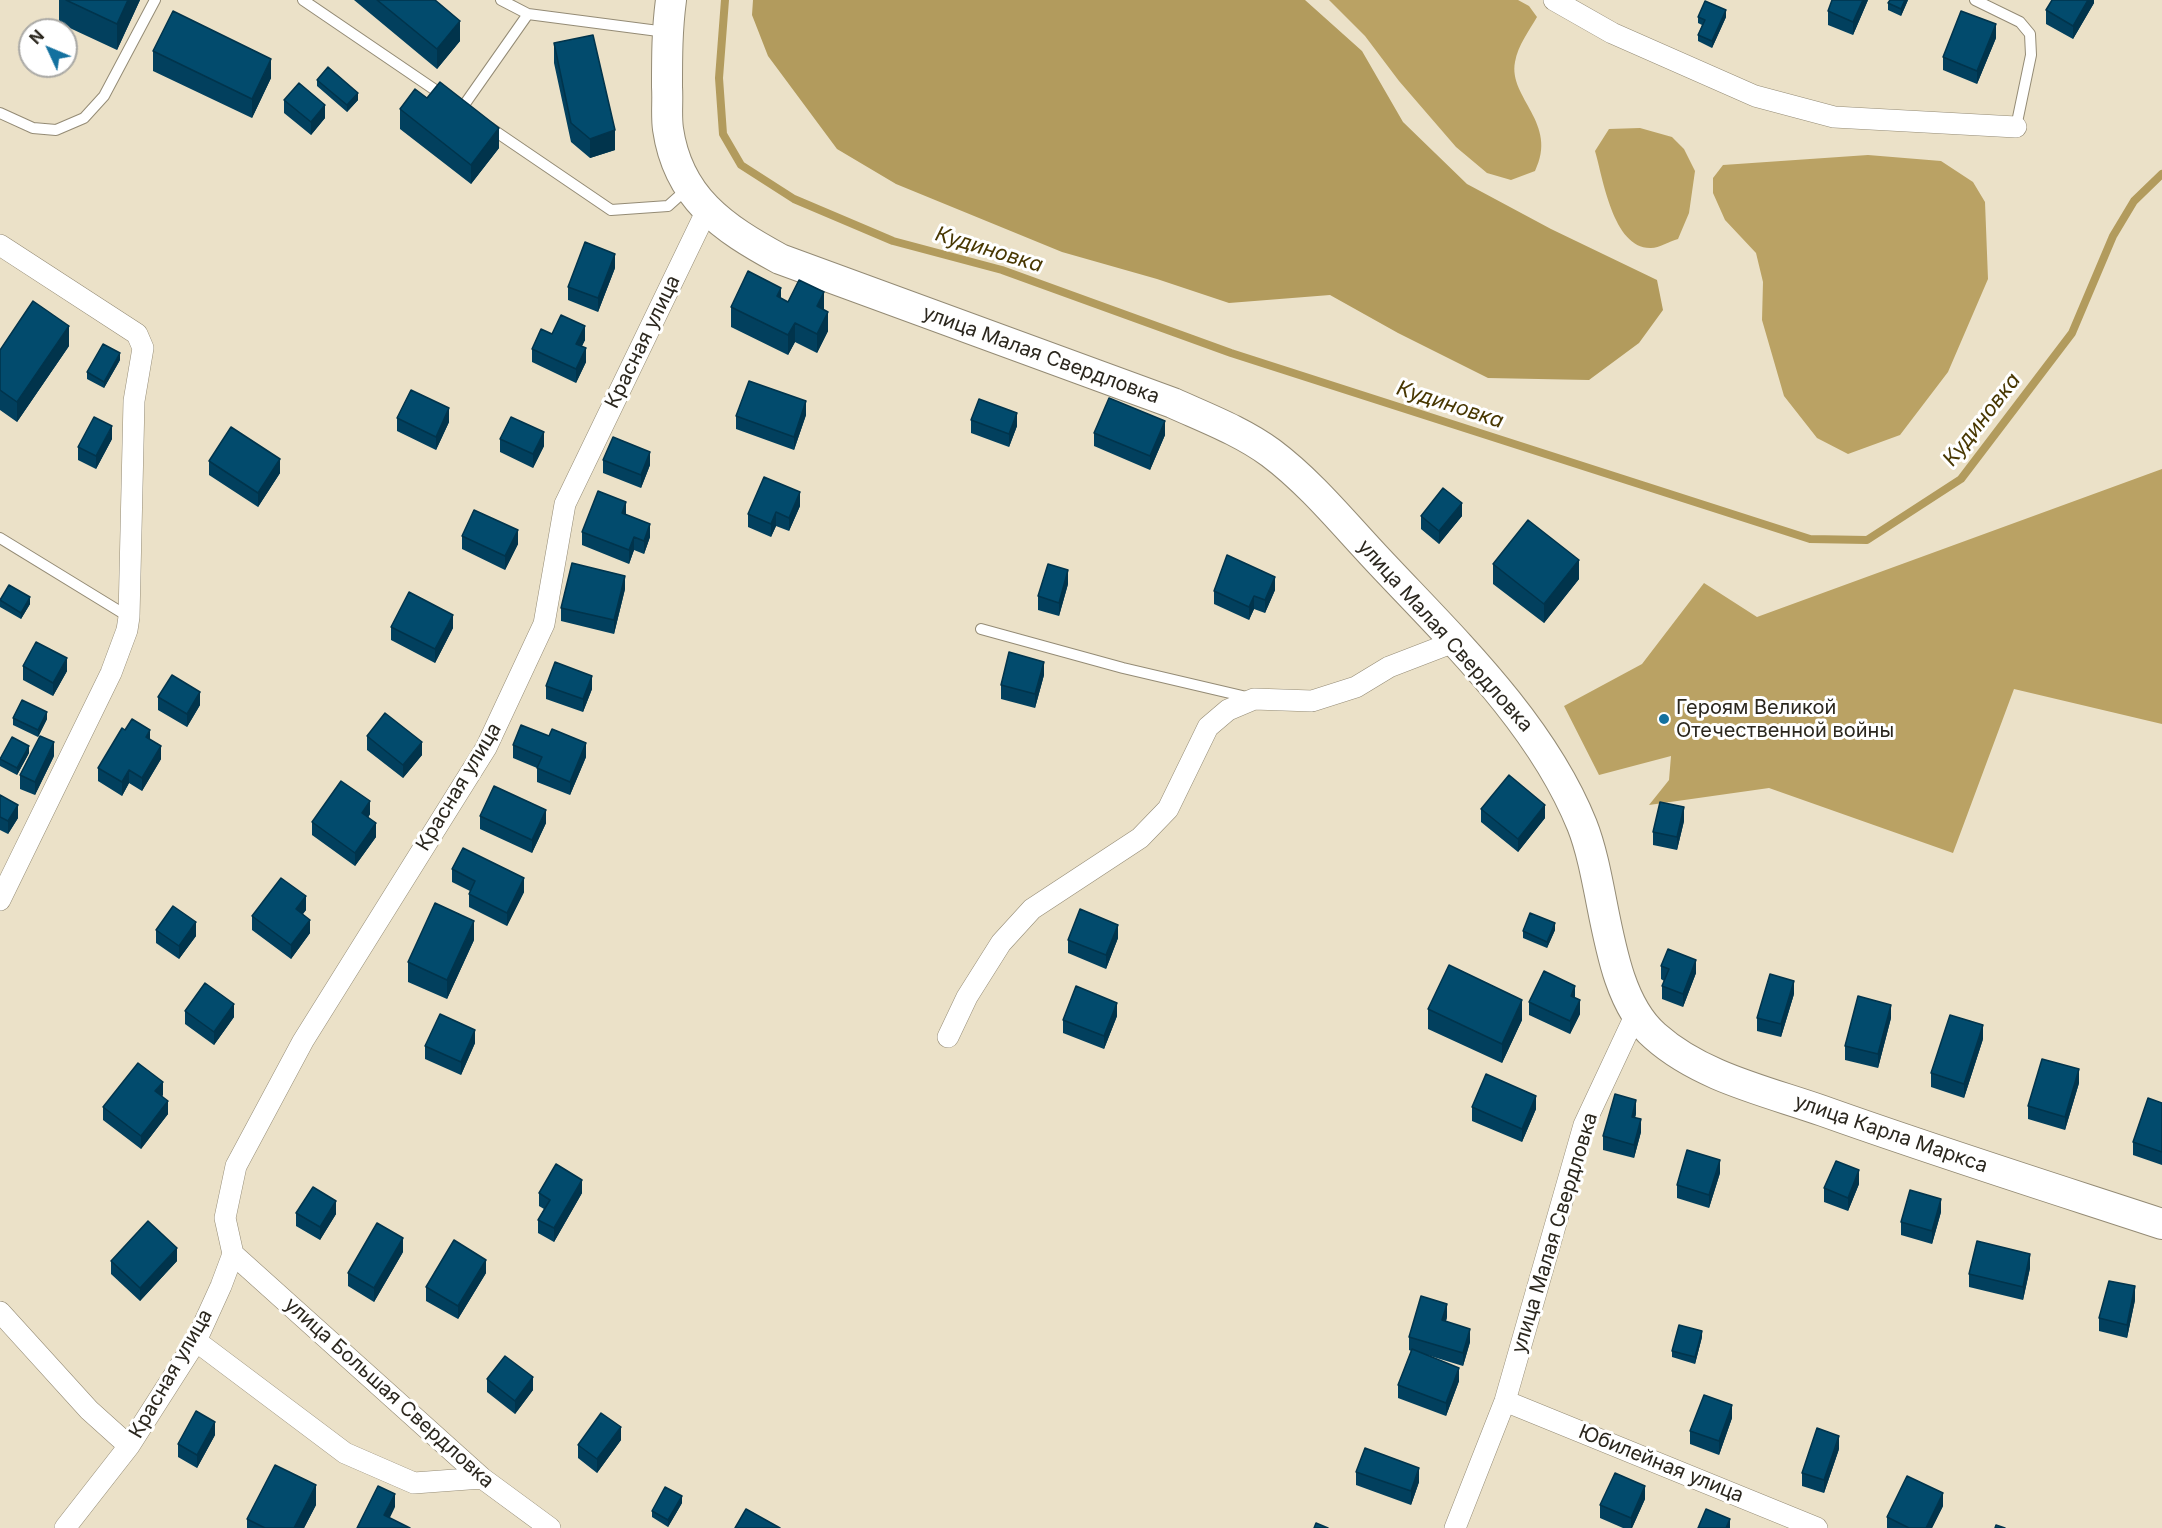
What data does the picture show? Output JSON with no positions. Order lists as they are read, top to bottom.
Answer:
{
  "streets": {
    "main road": ["улица Малая Свердловка", "улица Карла Маркса"],
    "street": ["Красная улица", "улица Большая Свердловка", "Юбилейная улица"]
  },
  "crossings": [
    ["Красная улица", "улица Малая Свердловка"],
    ["Красная улица", "улица Большая Свердловка"],
    ["улица Малая Свердловка", "улица Карла Маркса"],
    ["улица Малая Свердловка", "Юбилейная улица"]
  ],
  "water": ["Кудиновка"],
  "places": ["Героям Великой Отечественной войны"],
  "north": "top left"
}
